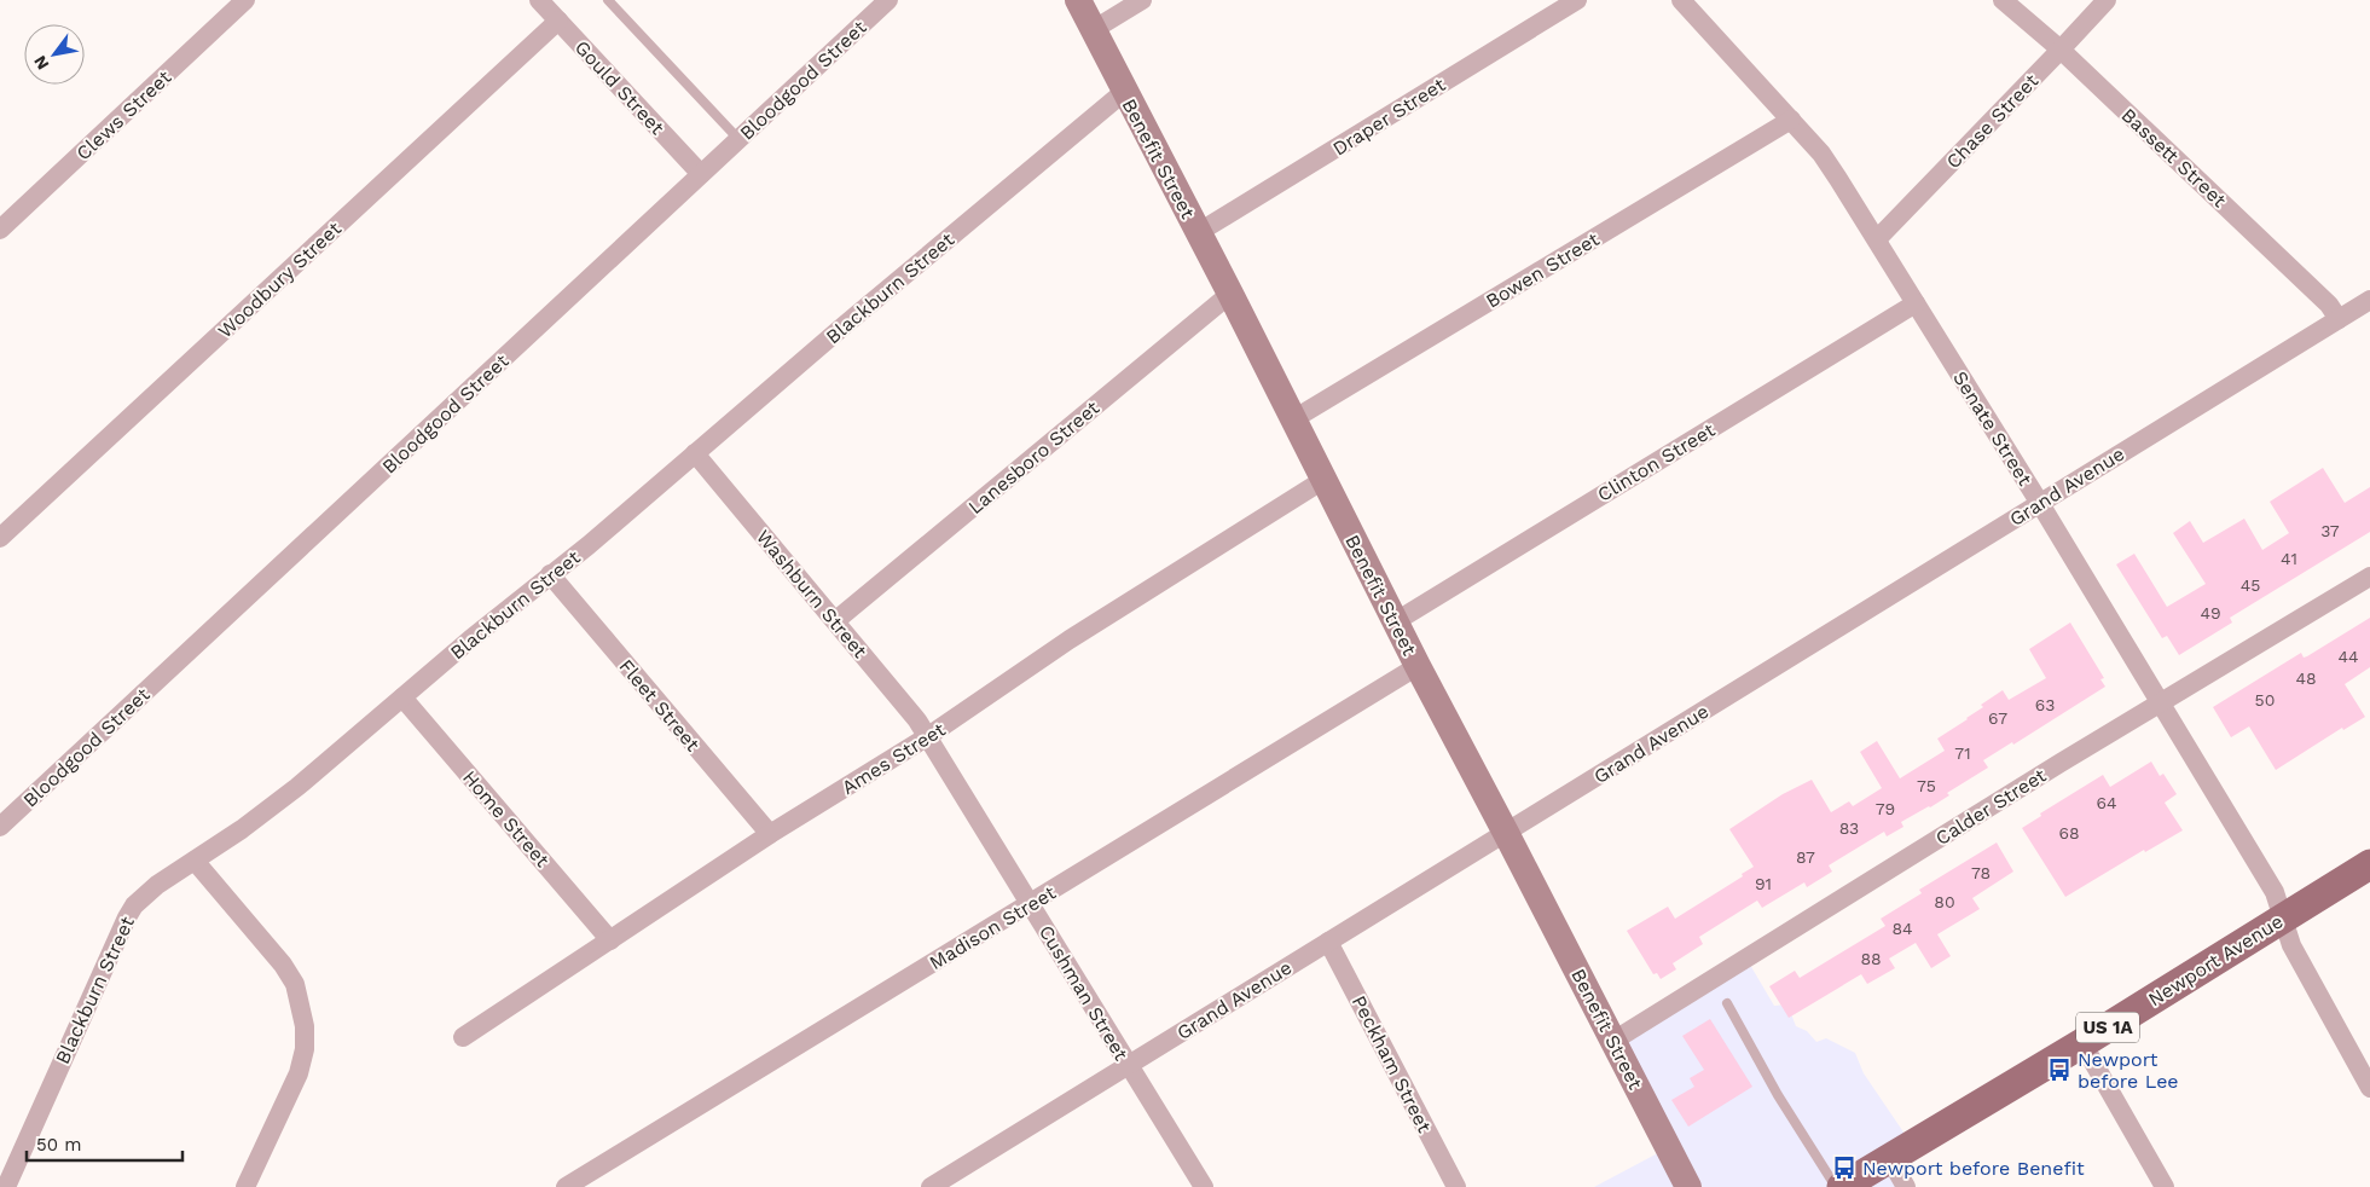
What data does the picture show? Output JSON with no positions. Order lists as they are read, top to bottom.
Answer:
{
  "streets": {
    "main road": ["Newport Avenue", "US 1A"],
    "street": [
      "Bloodgood Street",
      "Gould Street",
      "Clews Street",
      "Draper Street",
      "Chase Street",
      "Bassett Street",
      "Benefit Street",
      "Bowen Street",
      "Woodbury Street",
      "Blackburn Street",
      "Senate Street",
      "Lanesboro Street",
      "Clinton Street",
      "Grand Avenue",
      "Washburn Street",
      "Fleet Street",
      "Ames Street",
      "Calder Street",
      "Home Street",
      "Madison Street",
      "Cushman Street",
      "Peckham Street"
    ]
  },
  "crossings": [
    ["Bloodgood Street", "Gould Street"],
    ["Gould Street", "Woodbury Street"],
    ["Draper Street", "Benefit Street"],
    ["Chase Street", "Bassett Street"],
    ["Chase Street", "Senate Street"],
    ["Bassett Street", "Grand Avenue"],
    ["Benefit Street", "Bowen Street"],
    ["Benefit Street", "Blackburn Street"],
    ["Benefit Street", "Lanesboro Street"],
    ["Benefit Street", "Clinton Street"],
    ["Benefit Street", "Grand Avenue"],
    ["Benefit Street", "Ames Street"],
    ["Benefit Street", "Calder Street"],
    ["Benefit Street", "Madison Street"],
    ["Bowen Street", "Senate Street"],
    ["Blackburn Street", "Washburn Street"],
    ["Blackburn Street", "Fleet Street"],
    ["Blackburn Street", "Home Street"],
    ["Senate Street", "Clinton Street"],
    ["Senate Street", "Grand Avenue"],
    ["Senate Street", "Calder Street"],
    ["Senate Street", "Newport Avenue"],
    ["Lanesboro Street", "Washburn Street"],
    ["Grand Avenue", "Cushman Street"],
    ["Grand Avenue", "Peckham Street"],
    ["Washburn Street", "Ames Street"],
    ["Washburn Street", "Cushman Street"],
    ["Fleet Street", "Ames Street"],
    ["Ames Street", "Home Street"],
    ["Ames Street", "Cushman Street"],
    ["Madison Street", "Cushman Street"]
  ],
  "places": {
    "bus stop": ["Newport before Lee", "Newport before Benefit"]
  },
  "house_numbers": [
    "37",
    "41",
    "45",
    "49",
    "44",
    "48",
    "50",
    "63",
    "67",
    "71",
    "75",
    "64",
    "79",
    "83",
    "68",
    "87",
    "78",
    "91",
    "80",
    "84",
    "88"
  ],
  "scale_bar": "50 m",
  "north": "bottom left"
}
